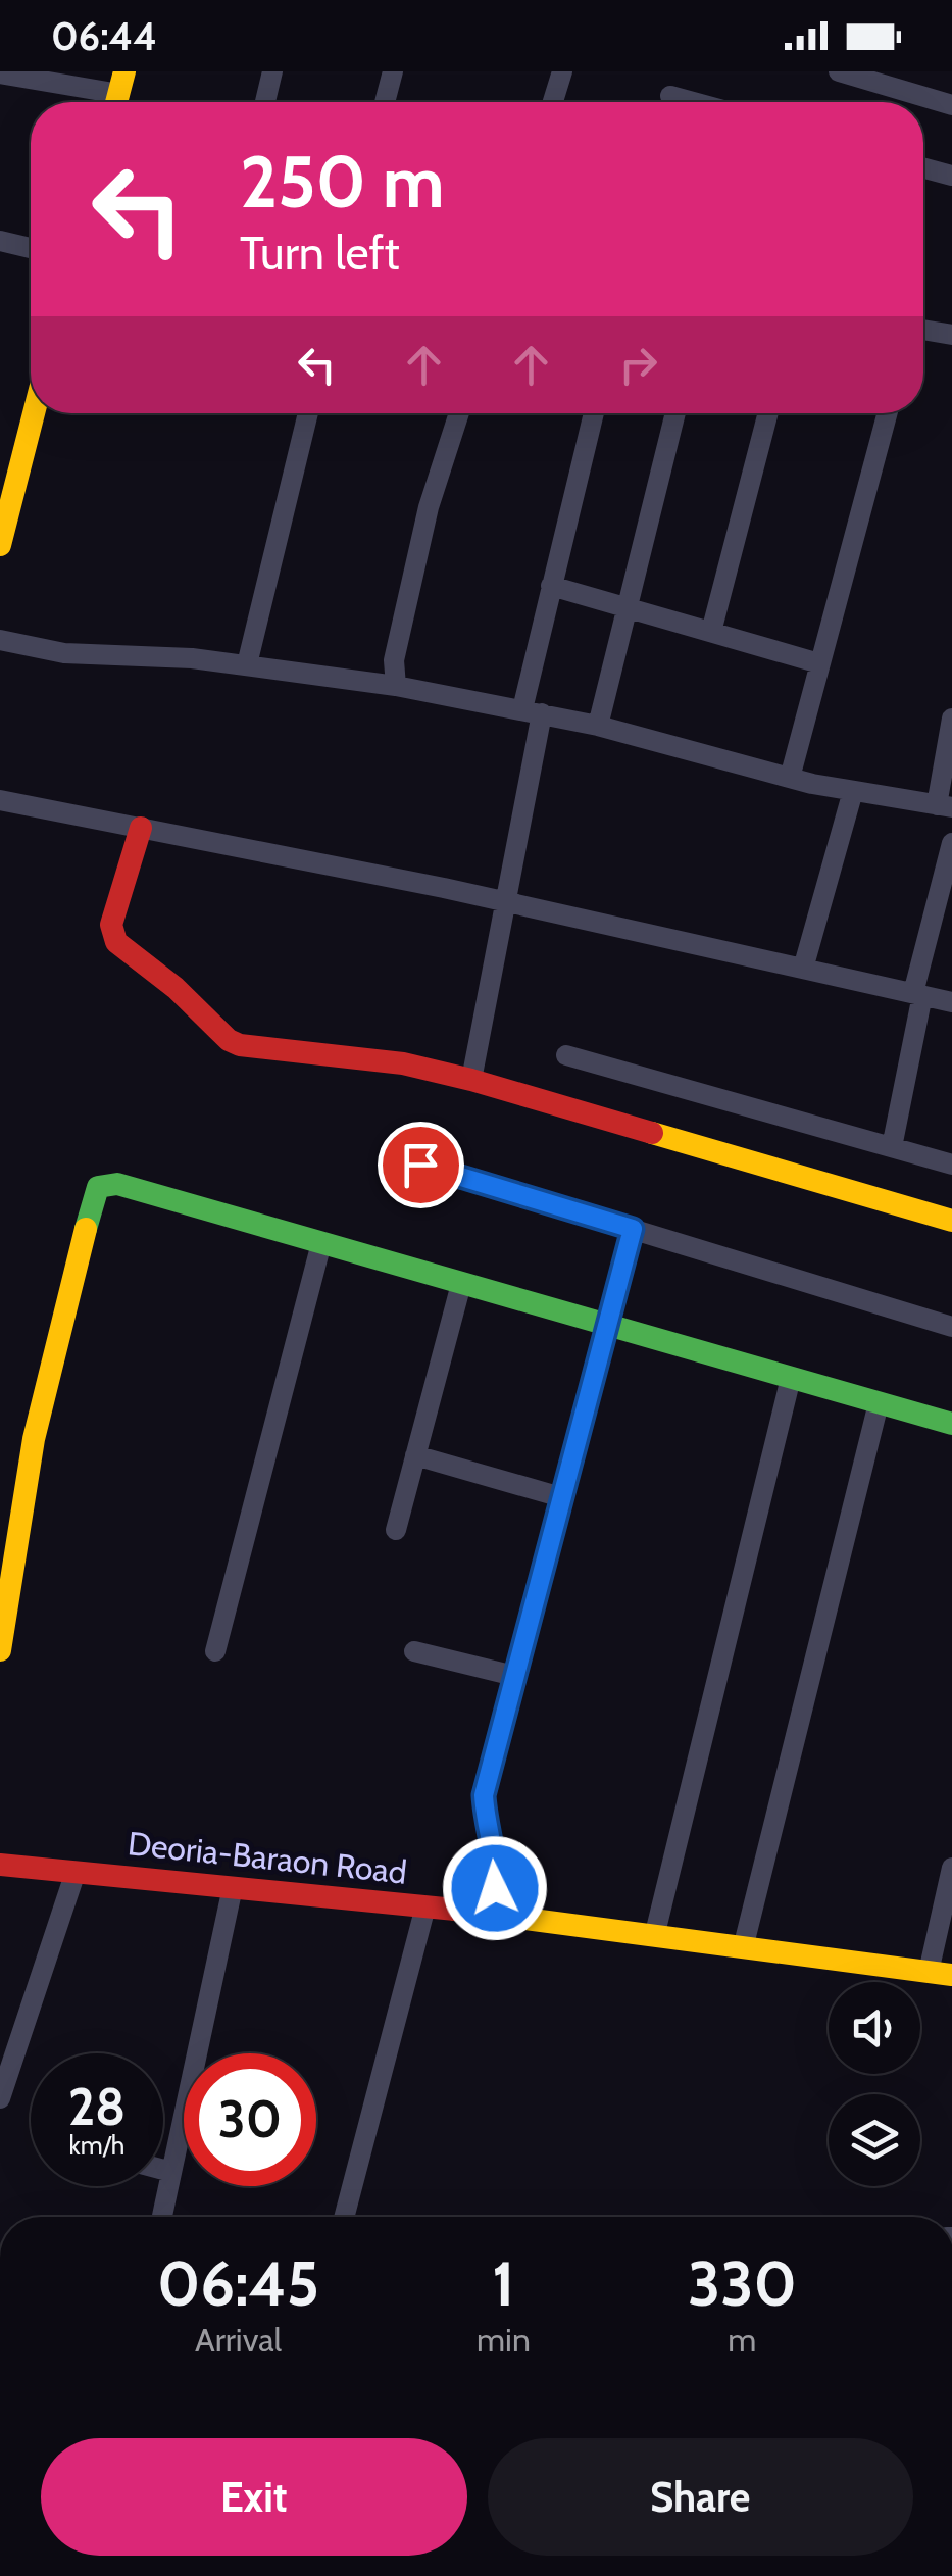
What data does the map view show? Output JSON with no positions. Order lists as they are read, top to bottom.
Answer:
{
  "streets": {
    "street": ["Deoria-Baraon Road"]
  },
  "page": {
    "status": "06:44",
    "turn": ["250 m", "Turn left"],
    "speed": "28 km/h",
    "limit": "30",
    "eta": [
      "06:45",
      "Arrival",
      "1",
      "min",
      "330",
      "m"
    ],
    "buttons": ["Exit", "Share"]
  }
}
